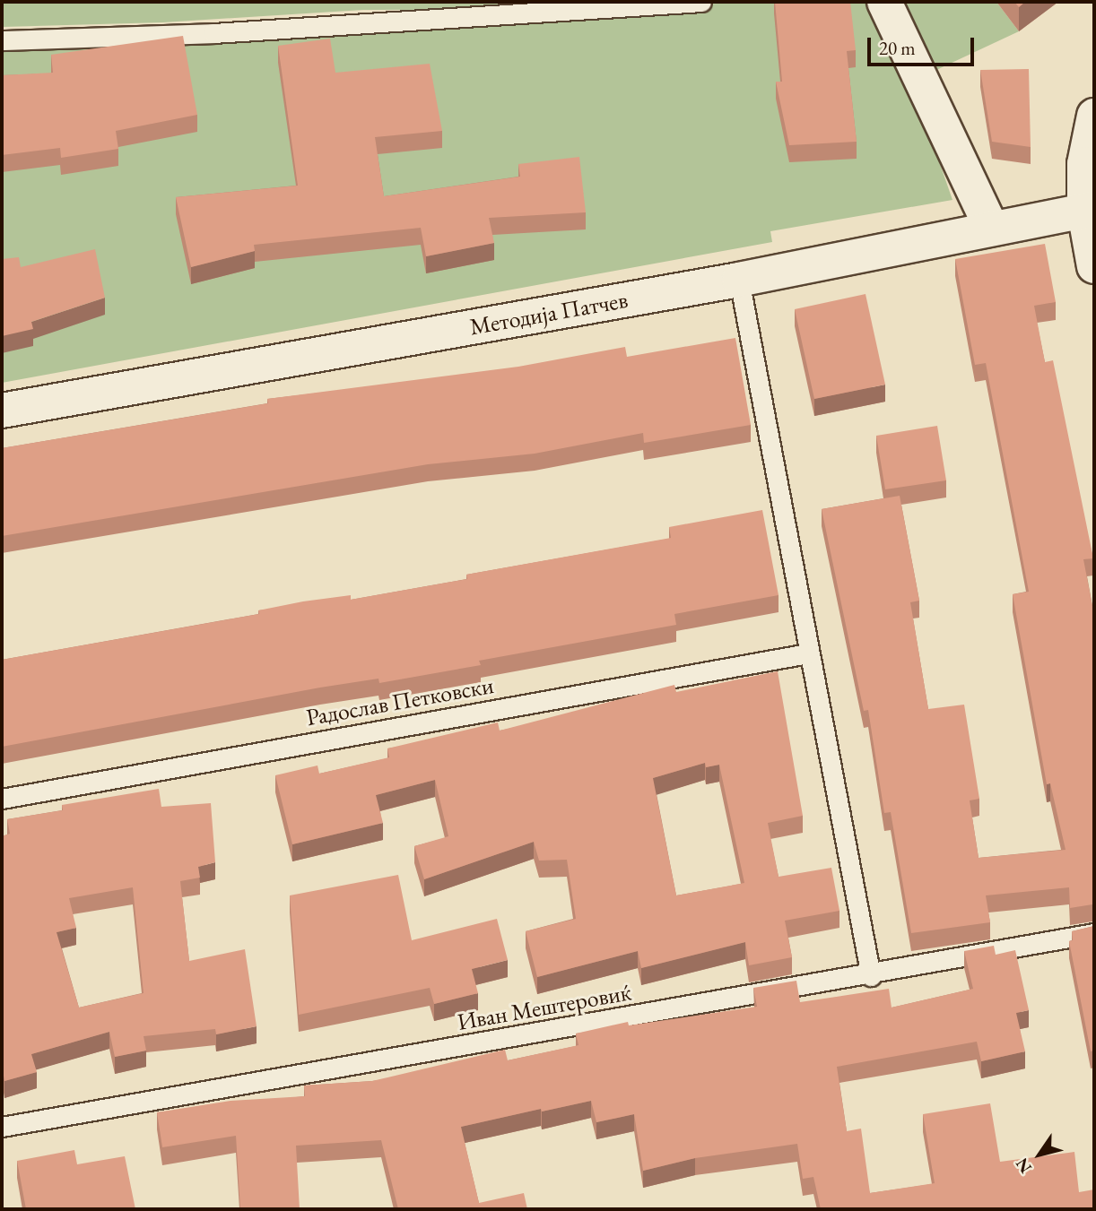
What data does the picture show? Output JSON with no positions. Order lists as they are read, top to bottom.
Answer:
{
  "streets": {
    "street": ["Методија Патчев"],
    "lane": ["Радослав Петковски", "Иван Мештеровиќ"]
  },
  "scale_bar": "20 m",
  "north": "bottom left"
}
